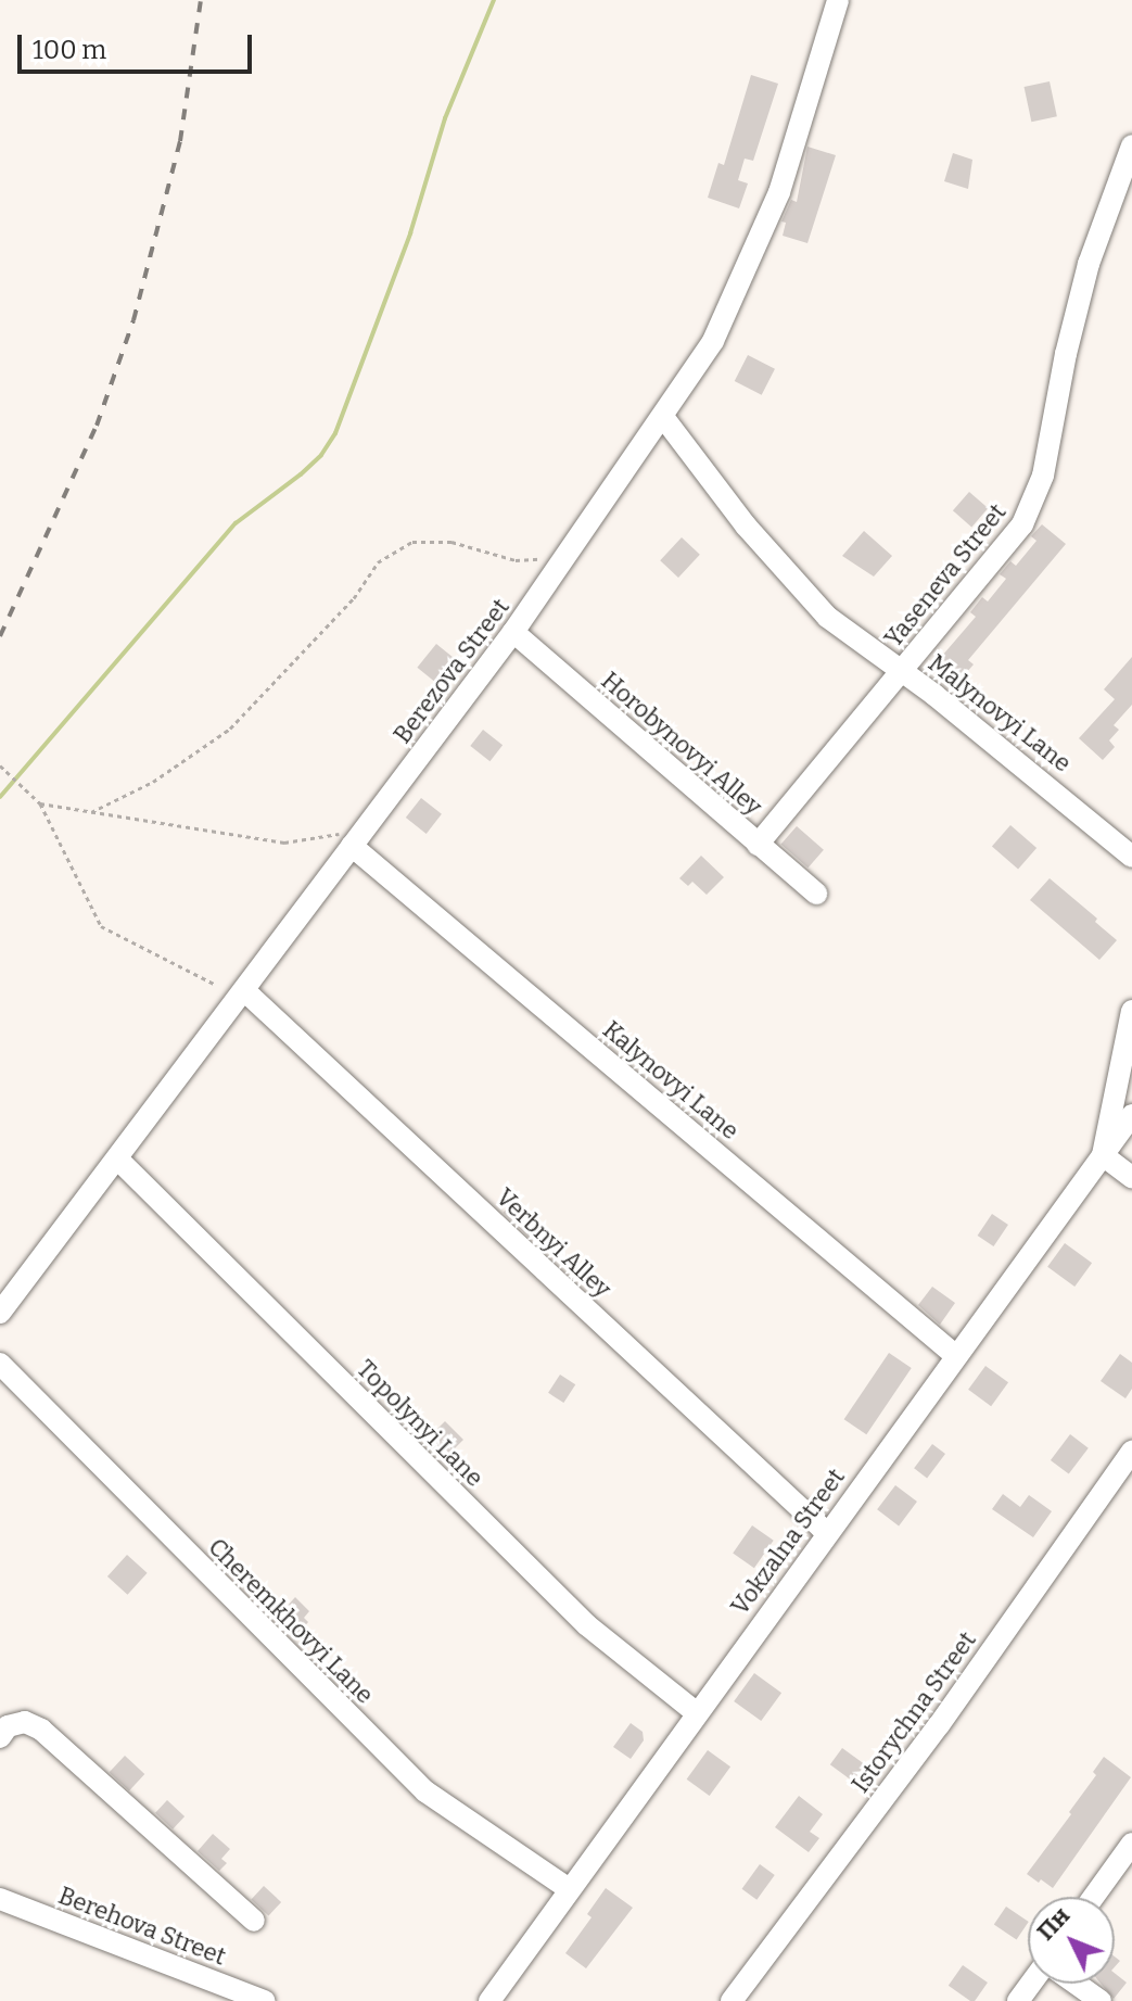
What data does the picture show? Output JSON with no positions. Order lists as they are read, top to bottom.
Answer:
{
  "streets": {
    "street": [
      "Yaseneva Street",
      "Berezova Street",
      "Malynovyi Lane",
      "Horobynovyi Alley",
      "Kalynovyi Lane",
      "Verbnyi Alley",
      "Topolynyi Lane",
      "Vokzalna Street",
      "Cheremkhovyi Lane",
      "Istorychna Street",
      "Berehova Street"
    ]
  },
  "crossings": [
    ["Yaseneva Street", "Malynovyi Lane"],
    ["Yaseneva Street", "Horobynovyi Alley"],
    ["Berezova Street", "Malynovyi Lane"],
    ["Berezova Street", "Horobynovyi Alley"],
    ["Berezova Street", "Kalynovyi Lane"],
    ["Berezova Street", "Verbnyi Alley"],
    ["Berezova Street", "Topolynyi Lane"],
    ["Kalynovyi Lane", "Vokzalna Street"],
    ["Verbnyi Alley", "Vokzalna Street"],
    ["Topolynyi Lane", "Vokzalna Street"],
    ["Vokzalna Street", "Cheremkhovyi Lane"]
  ],
  "scale_bar": "100 m",
  "north": "top left"
}
